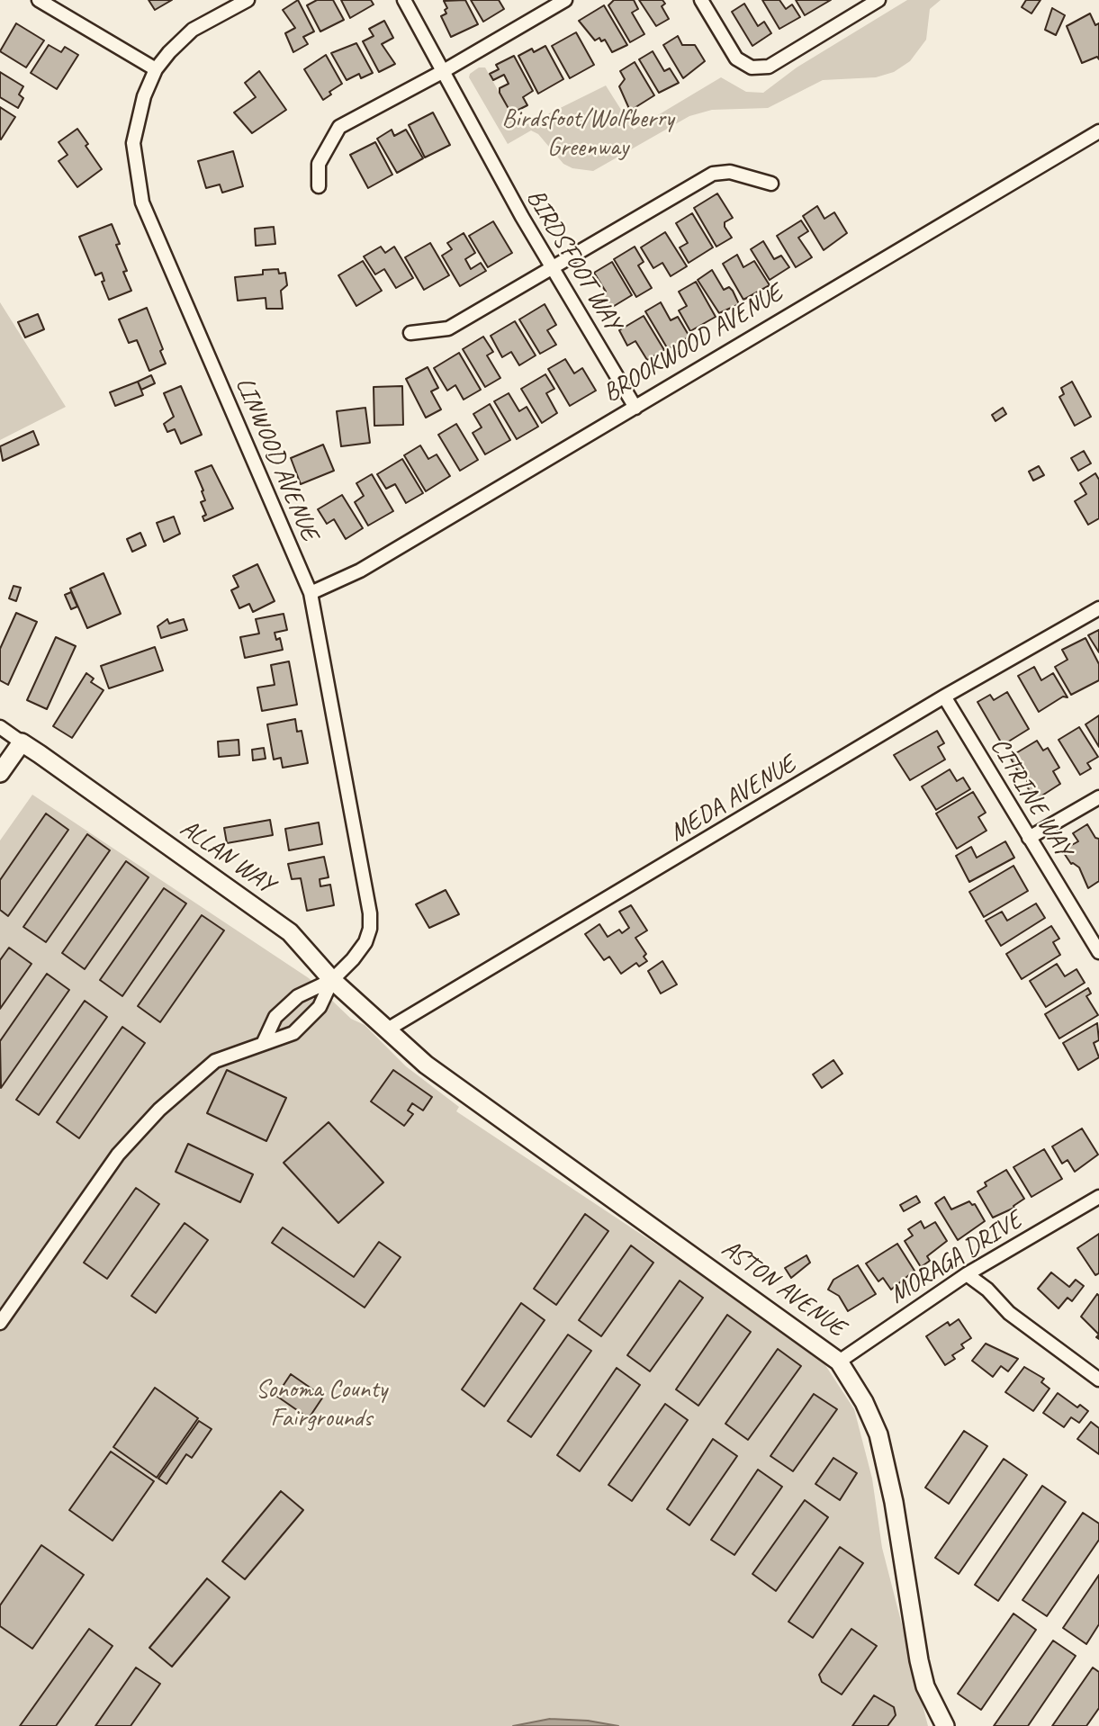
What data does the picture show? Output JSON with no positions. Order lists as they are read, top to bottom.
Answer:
{
  "streets": {
    "street": [
      "BIRDSFOOT WAY",
      "BROOKWOOD AVENUE",
      "LINWOOD AVENUE",
      "CITRINE WAY",
      "MEDA AVENUE",
      "ALLAN WAY",
      "MORAGA DRIVE",
      "ASTON AVENUE"
    ]
  },
  "crossings": [
    ["BIRDSFOOT WAY", "BROOKWOOD AVENUE"],
    ["BROOKWOOD AVENUE", "LINWOOD AVENUE"],
    ["LINWOOD AVENUE", "ALLAN WAY"],
    ["CITRINE WAY", "MEDA AVENUE"],
    ["MEDA AVENUE", "ALLAN WAY"],
    ["MEDA AVENUE", "ASTON AVENUE"],
    ["ALLAN WAY", "ASTON AVENUE"],
    ["MORAGA DRIVE", "ASTON AVENUE"]
  ],
  "parks": ["Birdsfoot/Wolfberry Greenway", "Sonoma County Fairgrounds"]
}
